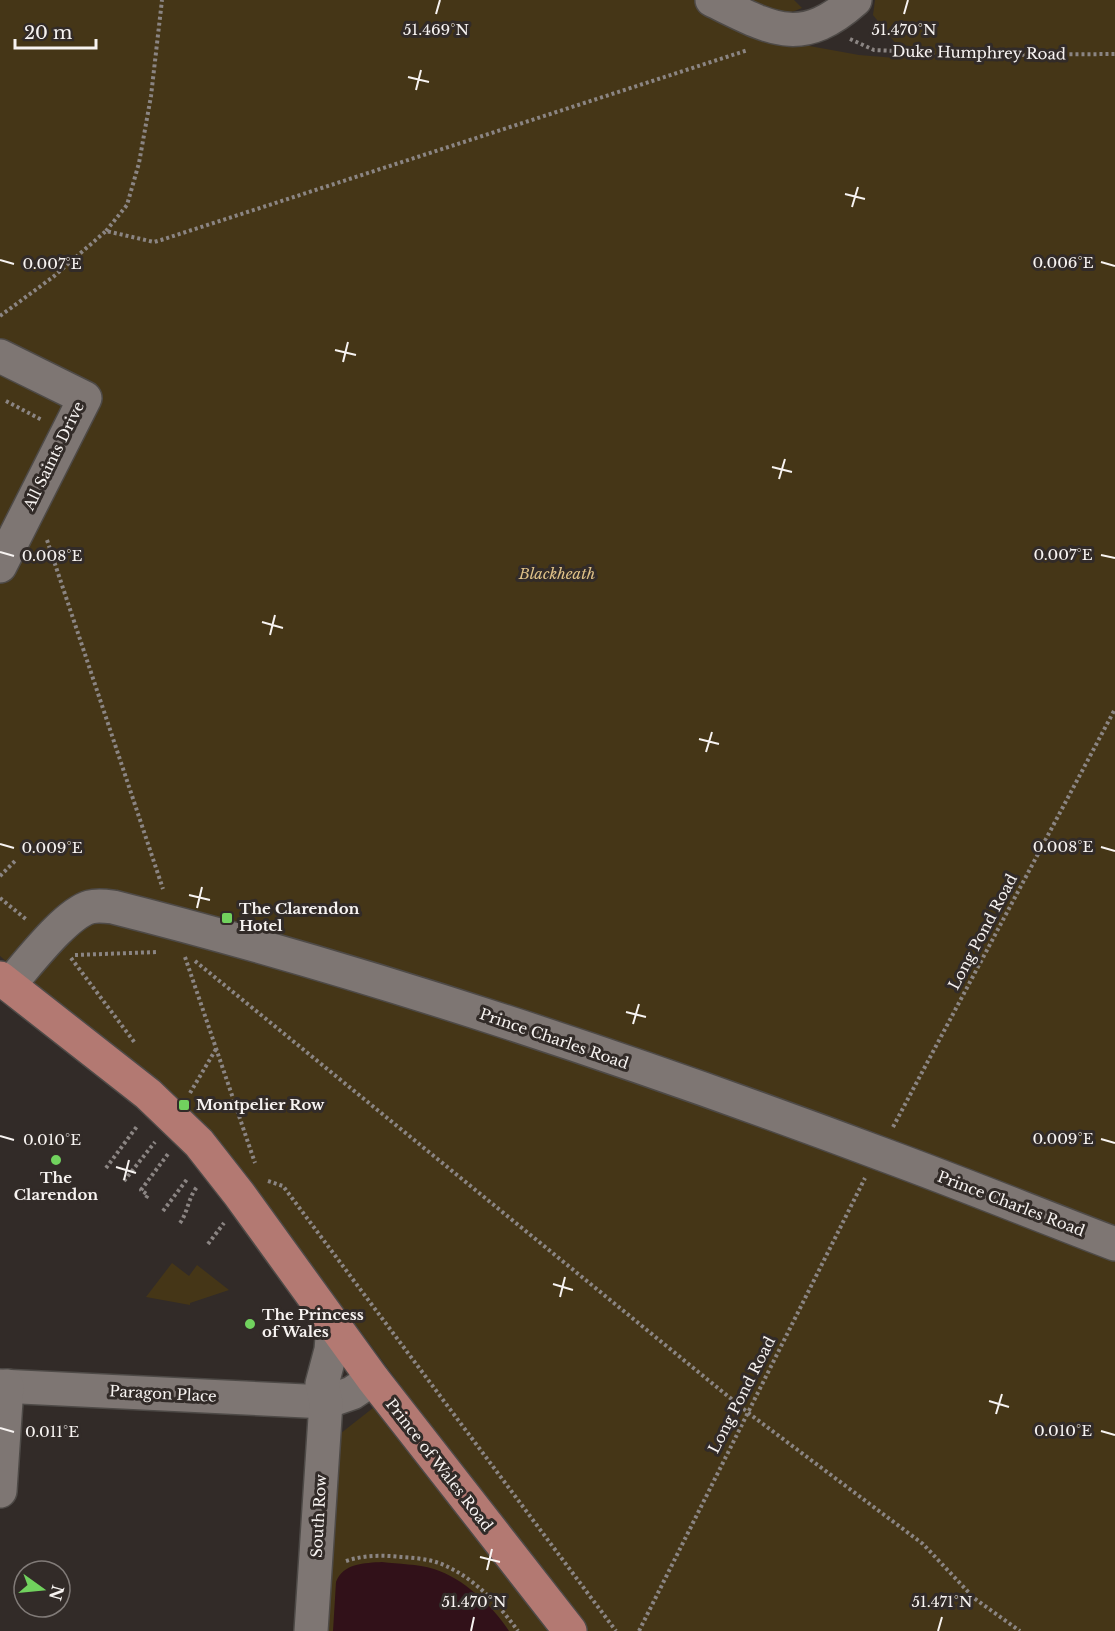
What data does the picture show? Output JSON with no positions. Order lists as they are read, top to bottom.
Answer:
{
  "streets": {
    "main road": ["Prince of Wales Road"],
    "street": [
      "All Saints Drive",
      "Prince Charles Road",
      "Paragon Place",
      "South Row"
    ],
    "path": ["Duke Humphrey Road", "Long Pond Road"]
  },
  "crossings": [
    ["Paragon Place", "South Row"],
    ["Prince of Wales Road", "South Row"]
  ],
  "parks": ["Blackheath"],
  "places": {
    "transit": ["The Clarendon Hotel", "Montpelier Row"],
    "other": ["The Clarendon", "The Princess of Wales"]
  },
  "scale_bar": "20 m",
  "north": "right",
  "coordinates": [
    "51.469°N",
    "51.470°N",
    "0.006°E",
    "0.007°E",
    "0.008°E",
    "0.009°E",
    "0.010°E",
    "0.011°E",
    "51.471°N"
  ]
}
